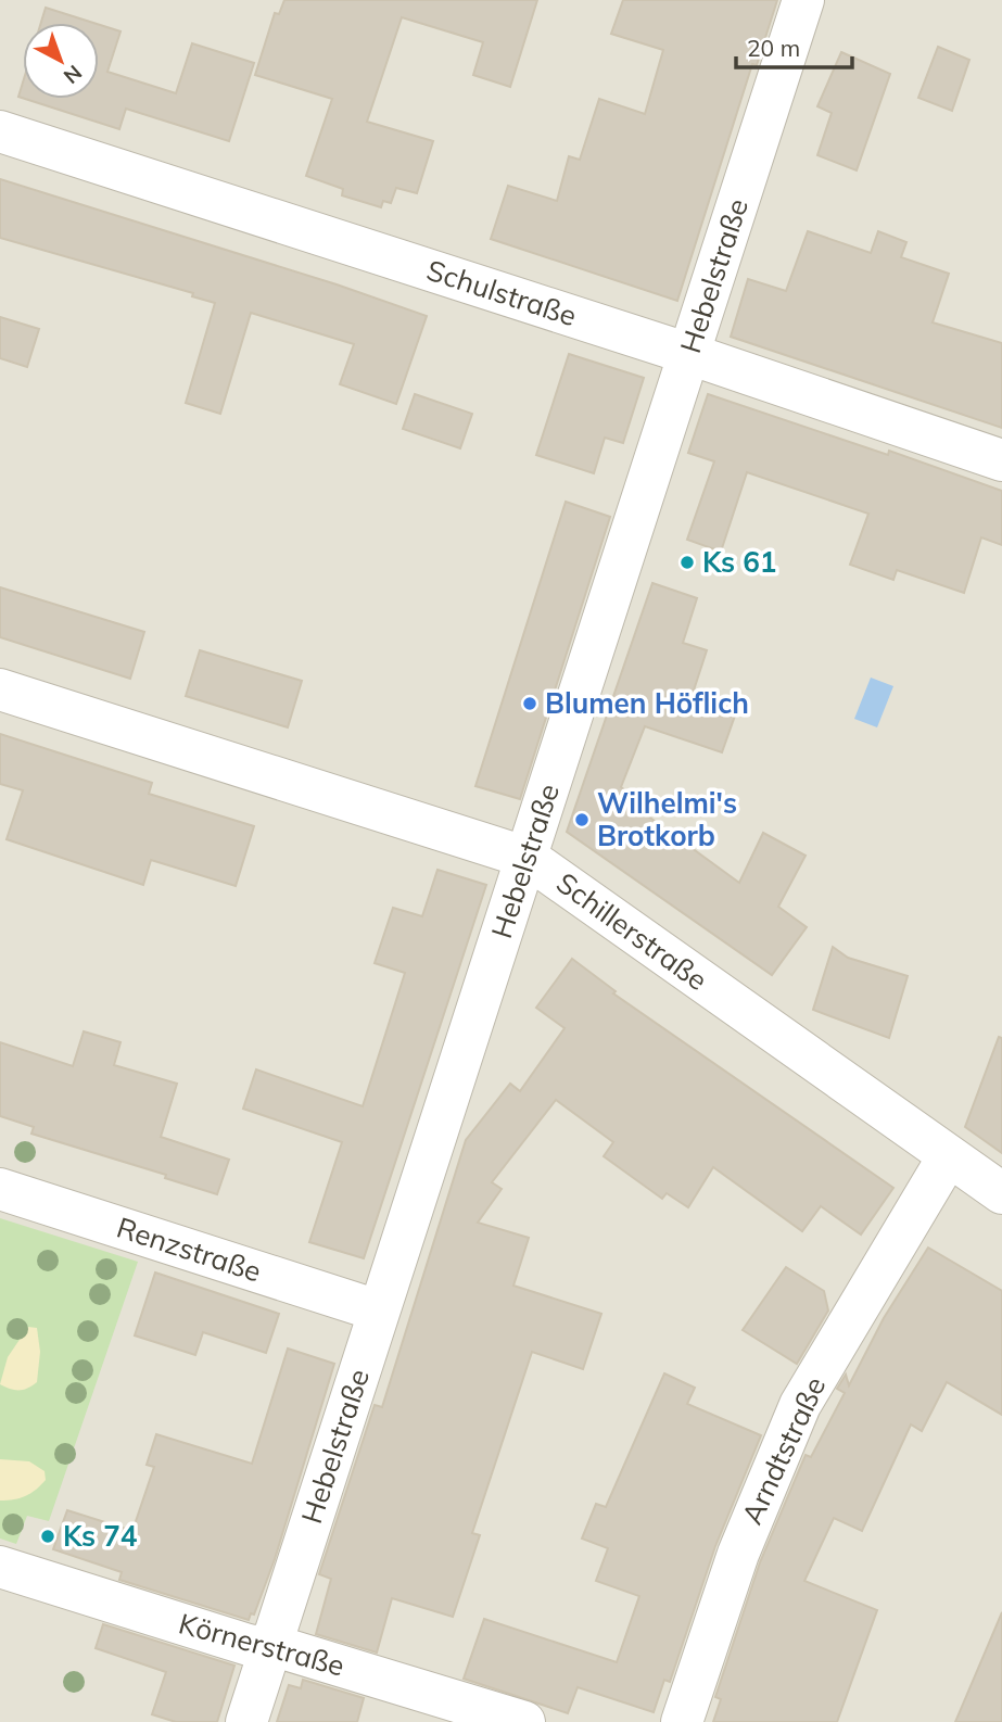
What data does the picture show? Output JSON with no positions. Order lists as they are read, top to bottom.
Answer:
{
  "streets": {
    "street": [
      "Hebelstraße",
      "Schulstraße",
      "Schillerstraße",
      "Renzstraße",
      "Arndtstraße",
      "Körnerstraße"
    ]
  },
  "crossings": [
    ["Hebelstraße", "Schulstraße"],
    ["Hebelstraße", "Schillerstraße"],
    ["Hebelstraße", "Renzstraße"],
    ["Hebelstraße", "Körnerstraße"],
    ["Schillerstraße", "Arndtstraße"]
  ],
  "places": [
    "Ks 61",
    "Blumen Höflich",
    "Wilhelmi's Brotkorb",
    "Ks 74"
  ],
  "scale_bar": "20 m",
  "north": "bottom right"
}
